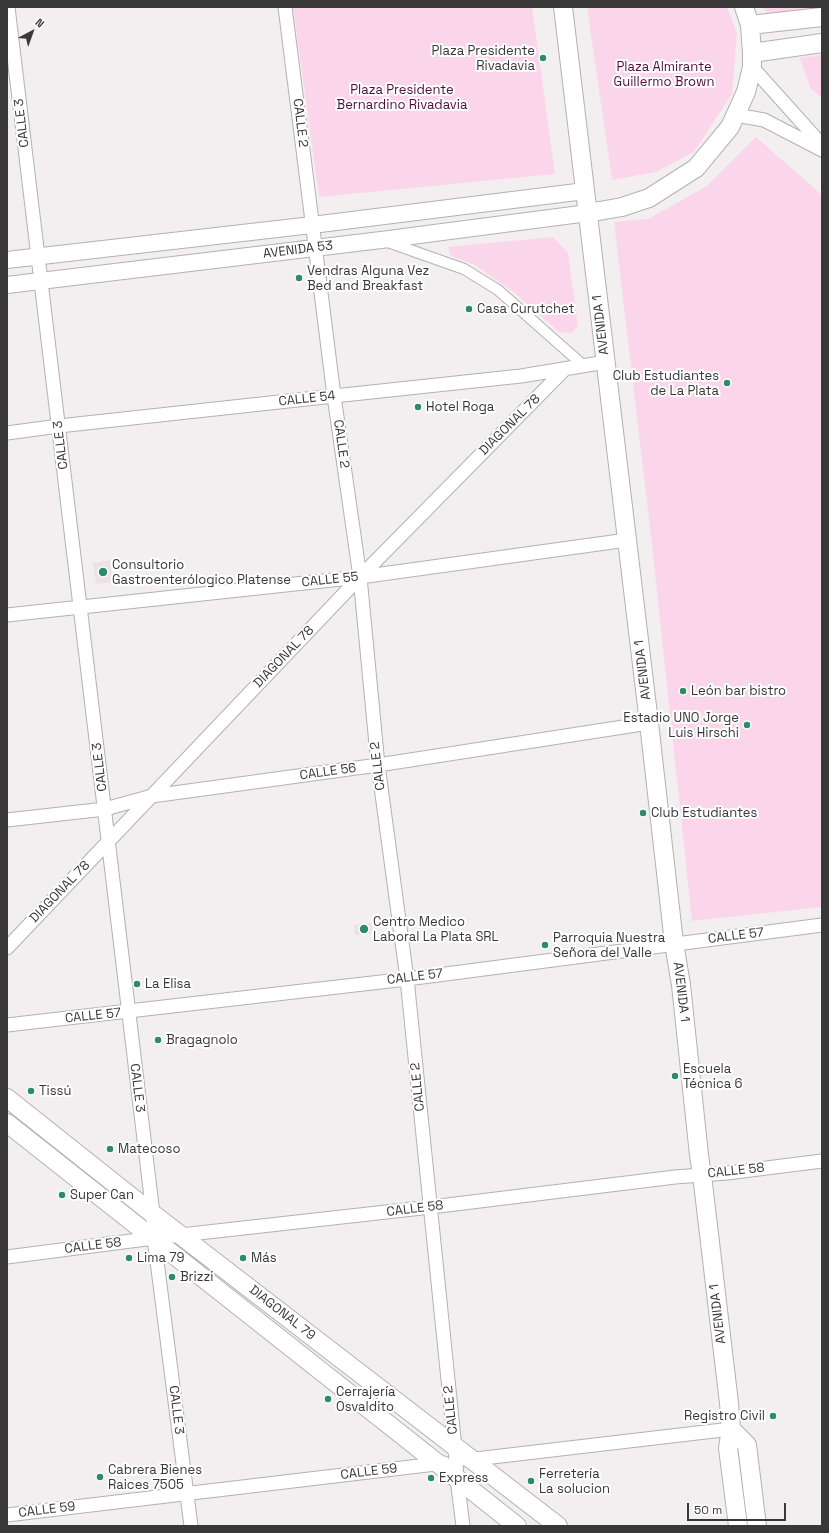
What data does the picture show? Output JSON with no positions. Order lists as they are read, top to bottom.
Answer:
{
  "streets": {
    "main road": ["AVENIDA 1", "DIAGONAL 79"],
    "street": [
      "CALLE 3",
      "CALLE 2",
      "AVENIDA 53",
      "CALLE 54",
      "DIAGONAL 78",
      "CALLE 55",
      "CALLE 56",
      "CALLE 57",
      "CALLE 58",
      "CALLE 59"
    ]
  },
  "crossings": [
    ["CALLE 3", "AVENIDA 53"],
    ["CALLE 3", "CALLE 54"],
    ["CALLE 3", "DIAGONAL 78"],
    ["CALLE 3", "CALLE 55"],
    ["CALLE 3", "CALLE 56"],
    ["CALLE 3", "CALLE 57"],
    ["CALLE 3", "CALLE 58"],
    ["CALLE 3", "DIAGONAL 79"],
    ["CALLE 3", "CALLE 59"],
    ["CALLE 2", "AVENIDA 53"],
    ["CALLE 2", "CALLE 54"],
    ["CALLE 2", "DIAGONAL 78"],
    ["CALLE 2", "CALLE 55"],
    ["CALLE 2", "CALLE 56"],
    ["CALLE 2", "CALLE 57"],
    ["CALLE 2", "CALLE 58"],
    ["CALLE 2", "DIAGONAL 79"],
    ["AVENIDA 53", "AVENIDA 1"],
    ["AVENIDA 1", "CALLE 54"],
    ["AVENIDA 1", "CALLE 55"],
    ["AVENIDA 1", "CALLE 56"],
    ["AVENIDA 1", "CALLE 57"],
    ["AVENIDA 1", "CALLE 58"],
    ["CALLE 54", "DIAGONAL 78"],
    ["DIAGONAL 78", "CALLE 55"],
    ["DIAGONAL 78", "CALLE 56"],
    ["CALLE 58", "DIAGONAL 79"],
    ["DIAGONAL 79", "CALLE 59"]
  ],
  "parks": ["Plaza Almirante Guillermo Brown", "Plaza Presidente Bernardino Rivadavia"],
  "places": [
    "Plaza Presidente Rivadavia",
    "Vendras Alguna Vez Bed and Breakfast",
    "Casa Curutchet",
    "Club Estudiantes de La Plata",
    "Hotel Roga",
    "Consultorio Gastroenterólogico Platense",
    "León bar bistro",
    "Estadio UNO Jorge Luis Hirschi",
    "Club Estudiantes",
    "Centro Medico Laboral La Plata SRL",
    "Parroquia Nuestra Señora del Valle",
    "La Elisa",
    "Bragagnolo",
    "Escuela Técnica 6",
    "Tissú",
    "Matecoso",
    "Super Can",
    "Lima 79",
    "Más",
    "Brizzi",
    "Cerrajería Osvaldito",
    "Registro Civil",
    "Cabrera Bienes Raices 7505",
    "Express",
    "Ferretería La solucion"
  ],
  "scale_bar": "50 m",
  "north": "top right"
}
